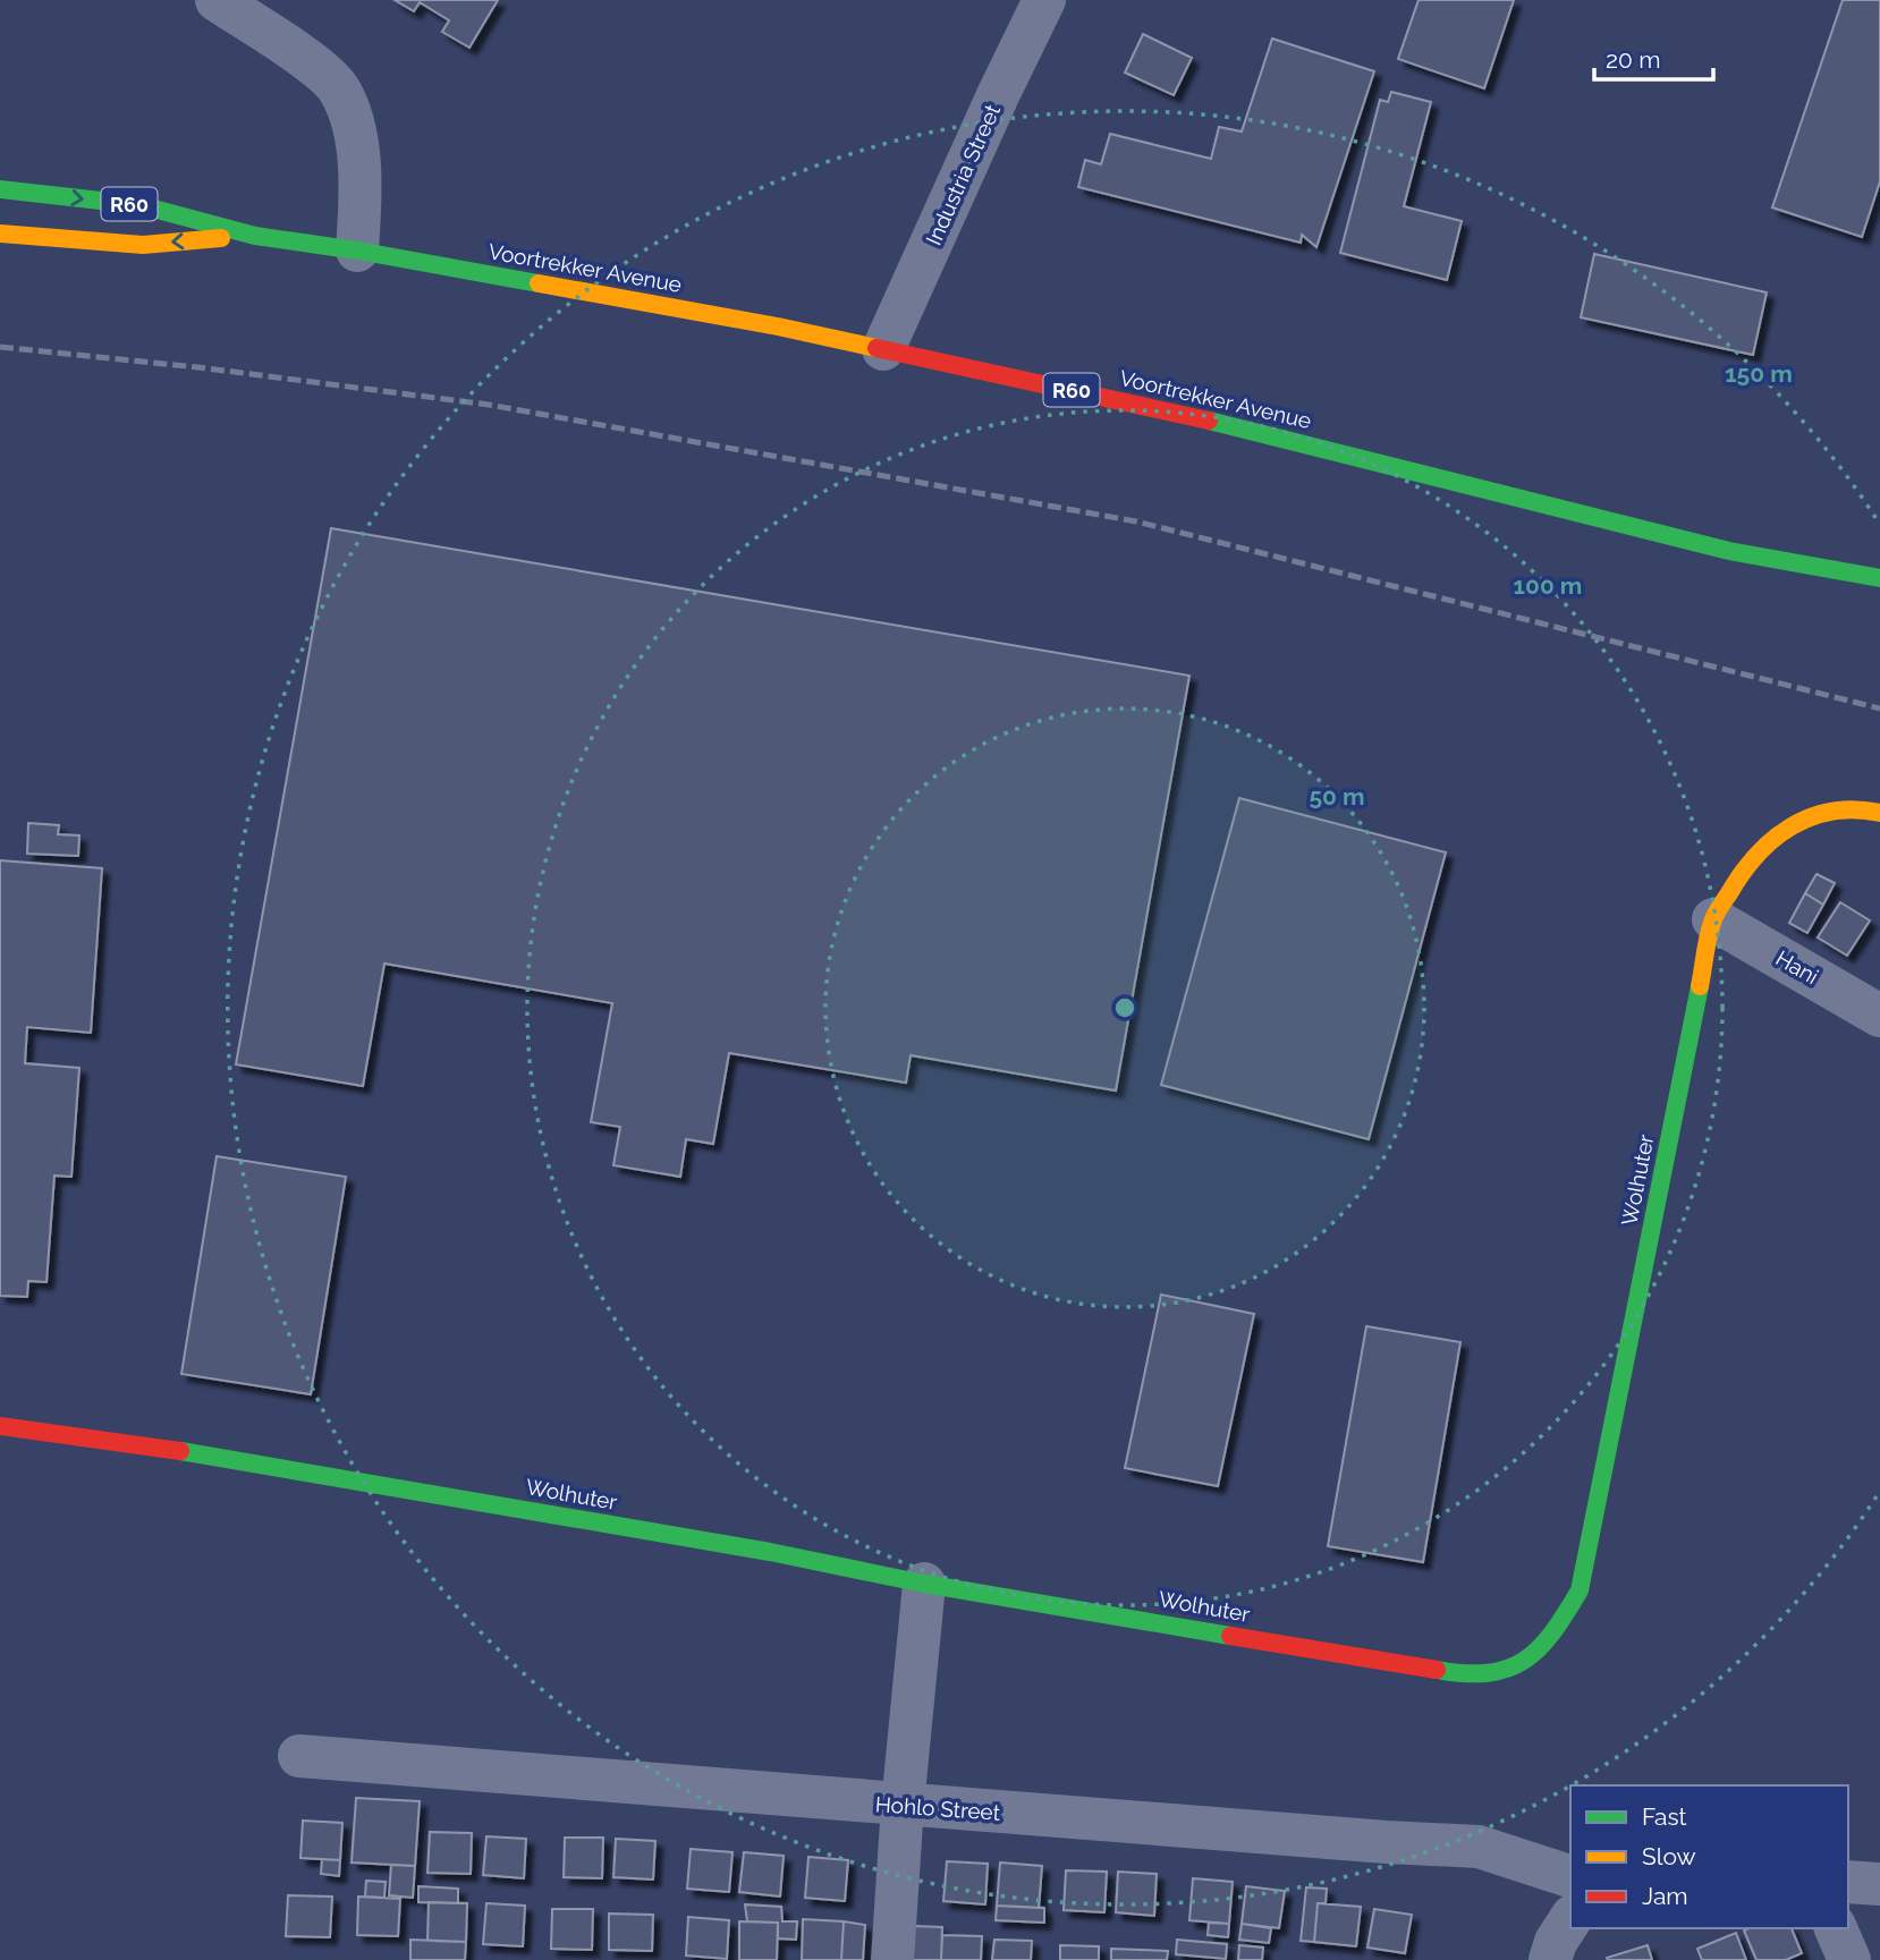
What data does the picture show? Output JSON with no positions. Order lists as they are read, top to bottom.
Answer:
{
  "streets": {
    "street": [
      "Industria Street",
      "R60",
      "Voortrekker Avenue",
      "Hani",
      "Wolhuter",
      "Hohlo Street"
    ]
  },
  "crossings": [
    ["Industria Street", "Voortrekker Avenue"],
    ["Hani", "Wolhuter"]
  ],
  "legend": ["Fast", "Slow", "Jam"],
  "scale_bar": "20 m",
  "rings": ["150 m", "100 m", "50 m"]
}
